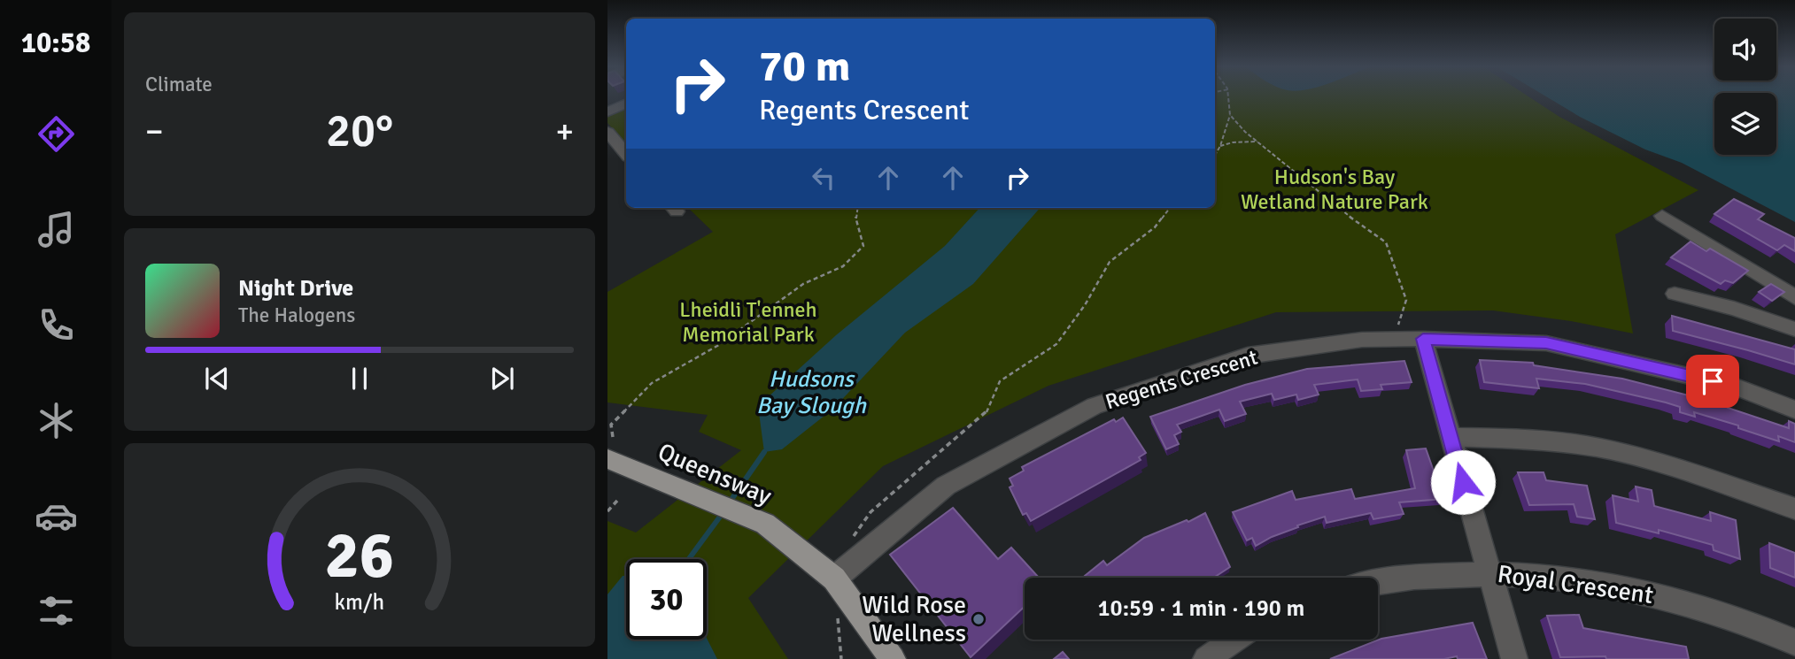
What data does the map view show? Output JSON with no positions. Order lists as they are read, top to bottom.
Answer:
{
  "streets": {
    "main road": ["Queensway"],
    "street": ["Regents Crescent", "Royal Crescent"]
  },
  "crossings": [
    ["Regents Crescent", "Queensway"]
  ],
  "water": ["Hudsons Bay Slough"],
  "parks": ["Hudson's Bay Wetland Nature Park", "Lheidli T'enneh Memorial Park"],
  "places": ["Wild Rose Wellness"],
  "page": {
    "tabs": "10:58",
    "tile": "Climate",
    "turn": ["70 m", "Regents Crescent"],
    "heat": ["−", "20°", "+"],
    "song": ["Night Drive", "The Halogens"],
    "limit": "30",
    "trip": "10:59 · 1 min · 190 m",
    "gauge": ["26", "km/h"]
  }
}
